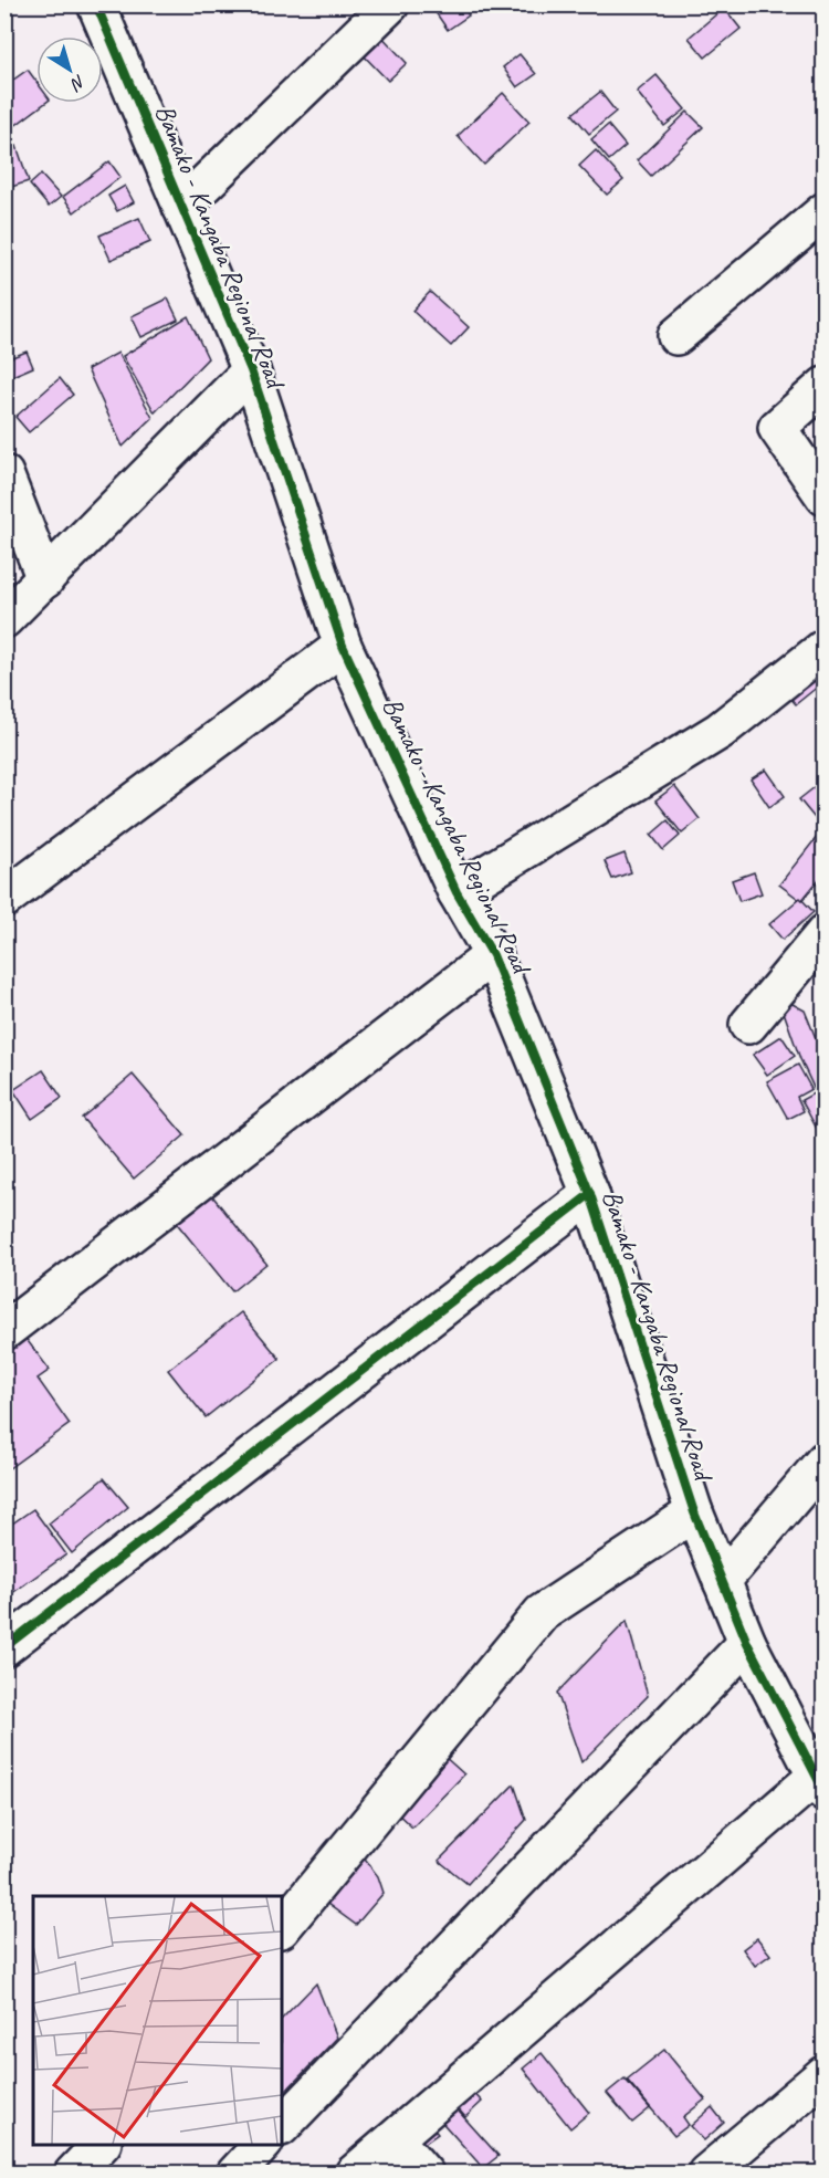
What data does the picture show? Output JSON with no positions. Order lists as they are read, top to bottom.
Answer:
{
  "streets": {
    "street": ["Bamako - Kangaba Regional Road"]
  },
  "north": "bottom right"
}
